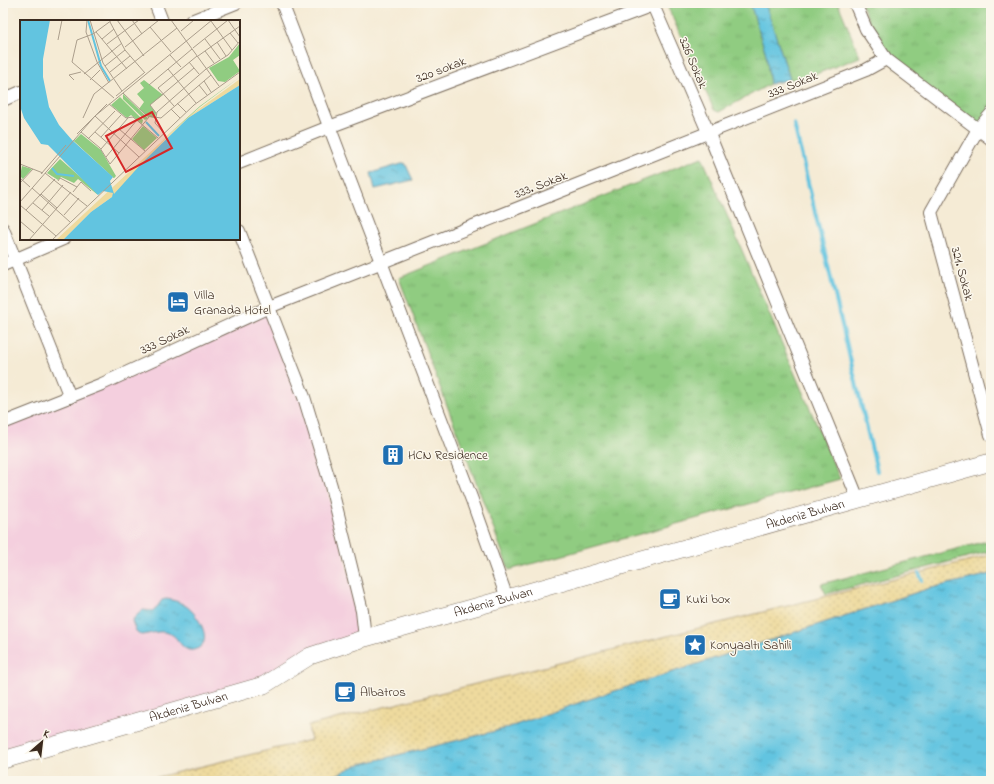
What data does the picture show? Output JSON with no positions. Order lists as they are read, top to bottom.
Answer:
{
  "streets": {
    "main road": ["Akdeniz Bulvarı"],
    "street": [
      "326 Sokak",
      "320 sokak",
      "333 Sokak",
      "333. Sokak",
      "321. Sokak"
    ]
  },
  "crossings": [
    ["326 Sokak", "320 sokak"],
    ["326 Sokak", "333 Sokak"],
    ["326 Sokak", "333. Sokak"],
    ["326 Sokak", "Akdeniz Bulvarı"],
    ["333 Sokak", "333. Sokak"]
  ],
  "places": {
    "hotel": ["Villa Granada Hotel"],
    "building": ["HCN Residence"],
    "cafe": ["Kuki box", "Albatros"],
    "place": ["Konyaaltı Sahili"]
  },
  "north": "top right"
}
